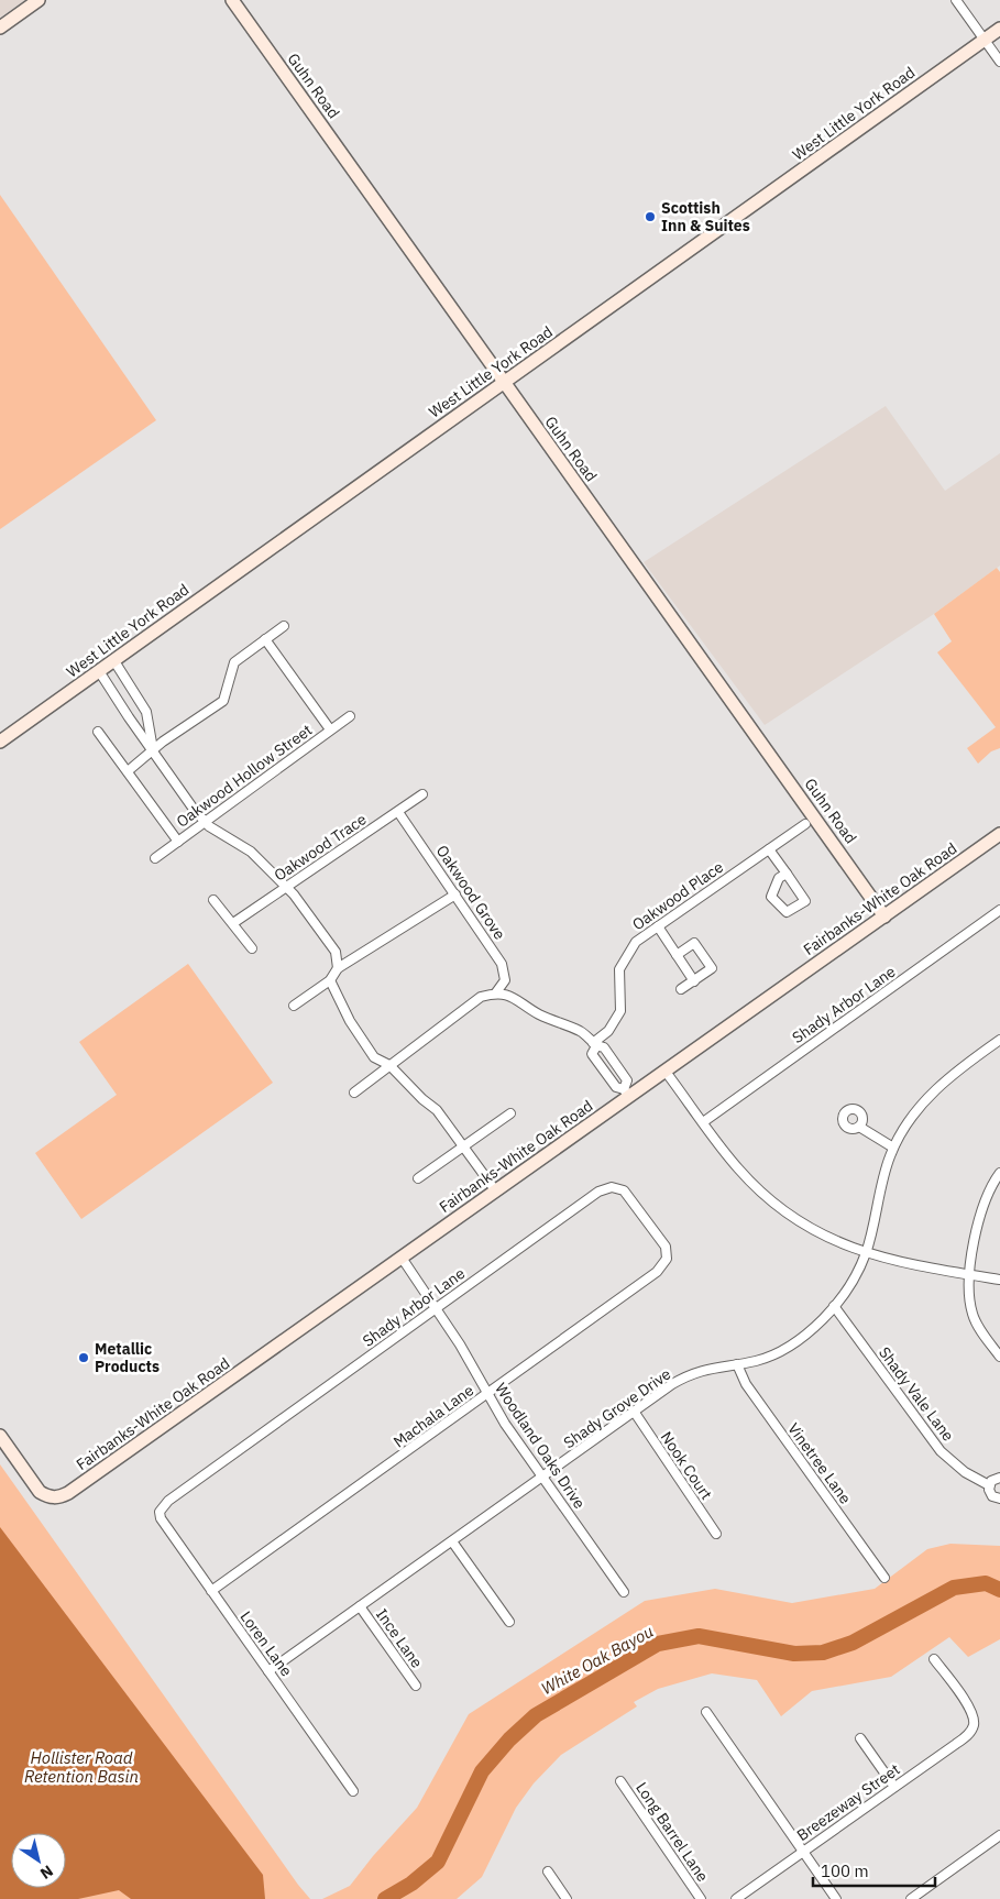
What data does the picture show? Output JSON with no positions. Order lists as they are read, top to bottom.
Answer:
{
  "streets": {
    "street": [
      "Guhn Road",
      "West Little York Road",
      "Oakwood Hollow Street",
      "Oakwood Trace",
      "Oakwood Grove",
      "Oakwood Place",
      "Fairbanks-White Oak Road",
      "Shady Arbor Lane",
      "Shady Vale Lane",
      "Shady Grove Drive",
      "Machala Lane",
      "Woodland Oaks Drive",
      "Vinetree Lane",
      "Nook Court",
      "Ince Lane",
      "Loren Lane",
      "Breezeway Street",
      "Long Barrel Lane"
    ]
  },
  "crossings": [
    ["Guhn Road", "West Little York Road"],
    ["Guhn Road", "Fairbanks-White Oak Road"],
    ["Oakwood Trace", "Oakwood Grove"],
    ["Fairbanks-White Oak Road", "Woodland Oaks Drive"],
    ["Shady Arbor Lane", "Machala Lane"],
    ["Shady Arbor Lane", "Woodland Oaks Drive"],
    ["Shady Arbor Lane", "Loren Lane"],
    ["Shady Vale Lane", "Shady Grove Drive"],
    ["Shady Grove Drive", "Woodland Oaks Drive"],
    ["Shady Grove Drive", "Vinetree Lane"],
    ["Shady Grove Drive", "Nook Court"],
    ["Shady Grove Drive", "Ince Lane"],
    ["Shady Grove Drive", "Loren Lane"],
    ["Machala Lane", "Woodland Oaks Drive"],
    ["Machala Lane", "Loren Lane"]
  ],
  "water": ["White Oak Bayou", "Hollister Road Retention Basin"],
  "places": ["Scottish Inn & Suites", "Metallic Products"],
  "scale_bar": "100 m",
  "north": "bottom right"
}
